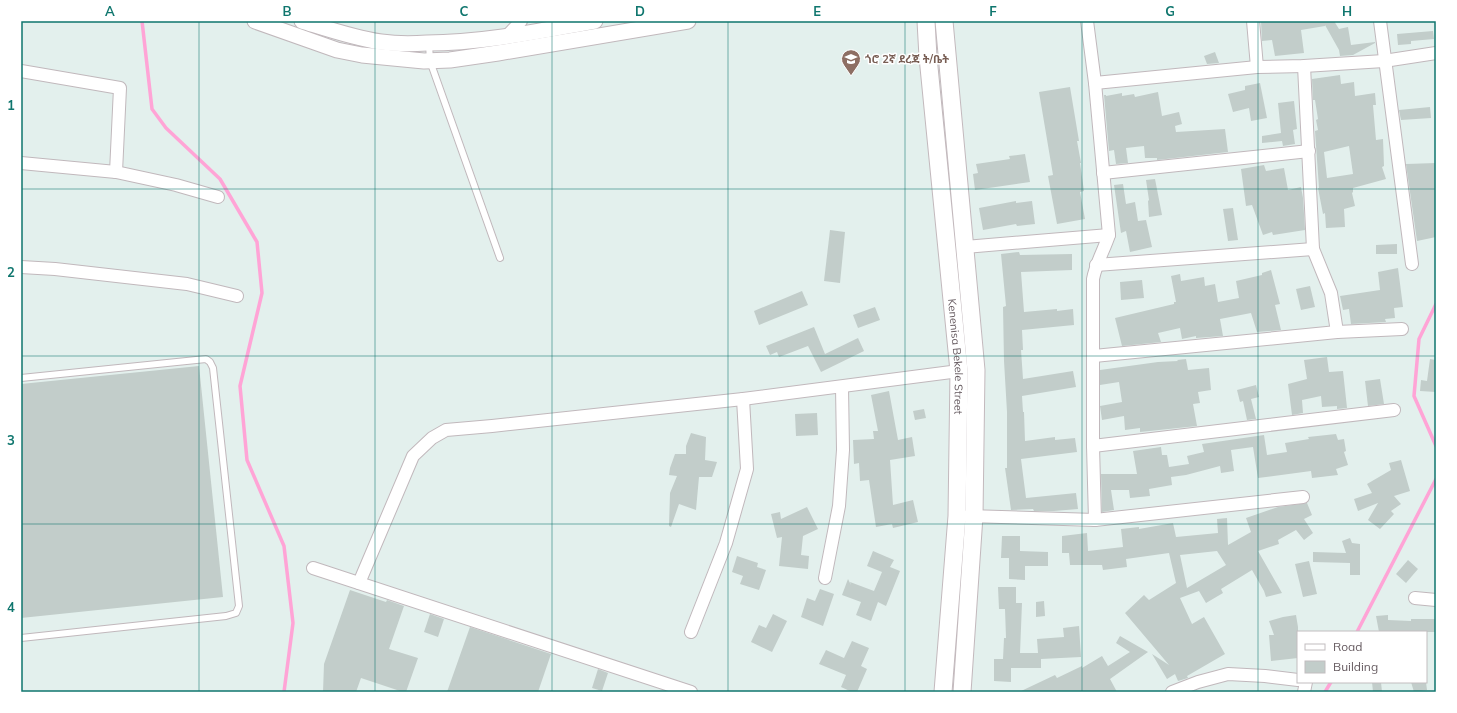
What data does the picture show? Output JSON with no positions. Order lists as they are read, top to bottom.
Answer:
{
  "streets": {
    "main road": ["Kenenisa Bekele Street"]
  },
  "places": {
    "school or university": ["ጎሮ 2ኛ ደረጃ ት/ቤት"]
  },
  "legend": ["Road", "Building"],
  "grid": {
    "columns": [
      "A",
      "B",
      "C",
      "D",
      "E",
      "F",
      "G",
      "H"
    ],
    "rows": [
      "1",
      "2",
      "3",
      "4"
    ]
  }
}
